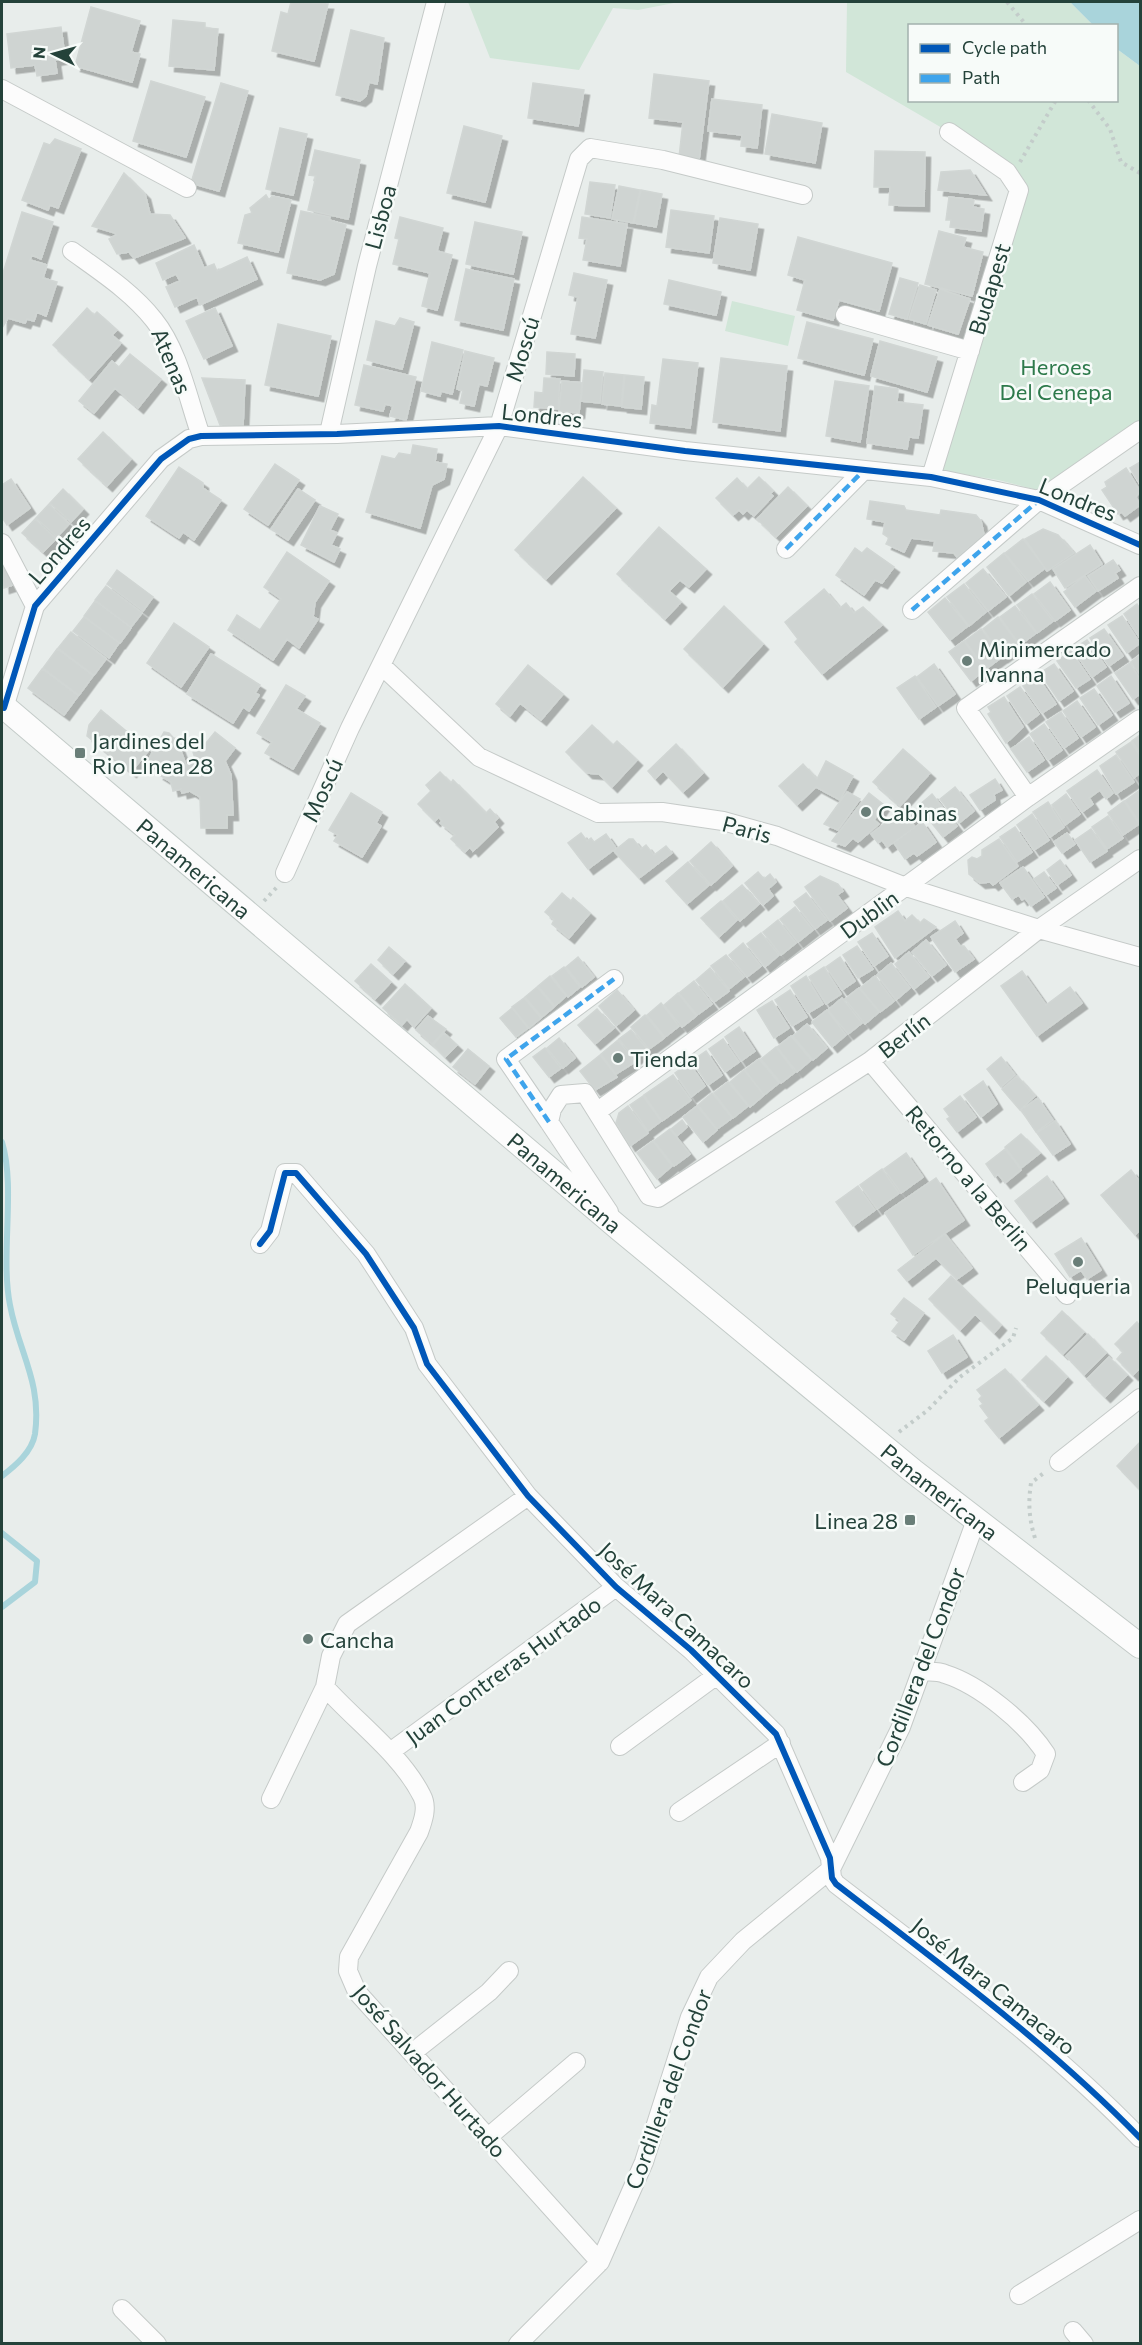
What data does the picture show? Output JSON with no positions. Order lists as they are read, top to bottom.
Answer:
{
  "streets": {
    "main road": ["Panamericana"],
    "street": [
      "Lisboa",
      "Budapest",
      "Moscú",
      "Atenas",
      "Londres",
      "Paris",
      "Dublin",
      "Berlín",
      "Retorno a la Berlin",
      "José Mara Camacaro",
      "Cordillera del Condor",
      "Juan Contreras Hurtado",
      "José Salvador Hurtado"
    ]
  },
  "crossings": [
    ["Lisboa", "Londres"],
    ["Budapest", "Londres"],
    ["Moscú", "Londres"],
    ["Moscú", "Paris"],
    ["Atenas", "Londres"],
    ["Londres", "Panamericana"],
    ["Paris", "Dublin"],
    ["Paris", "Berlín"],
    ["Panamericana", "Cordillera del Condor"],
    ["Dublin", "Berlín"],
    ["Berlín", "Retorno a la Berlin"],
    ["José Mara Camacaro", "Cordillera del Condor"],
    ["José Mara Camacaro", "Juan Contreras Hurtado"],
    ["Cordillera del Condor", "José Salvador Hurtado"],
    ["Juan Contreras Hurtado", "José Salvador Hurtado"]
  ],
  "parks": ["Heroes Del Cenepa"],
  "places": {
    "other": [
      "Minimercado Ivanna",
      "Cabinas",
      "Tienda",
      "Peluqueria",
      "Cancha"
    ],
    "transit": ["Jardines del Rio Linea 28", "Linea 28"]
  },
  "legend": ["Cycle path", "Path"],
  "north": "left"
}
